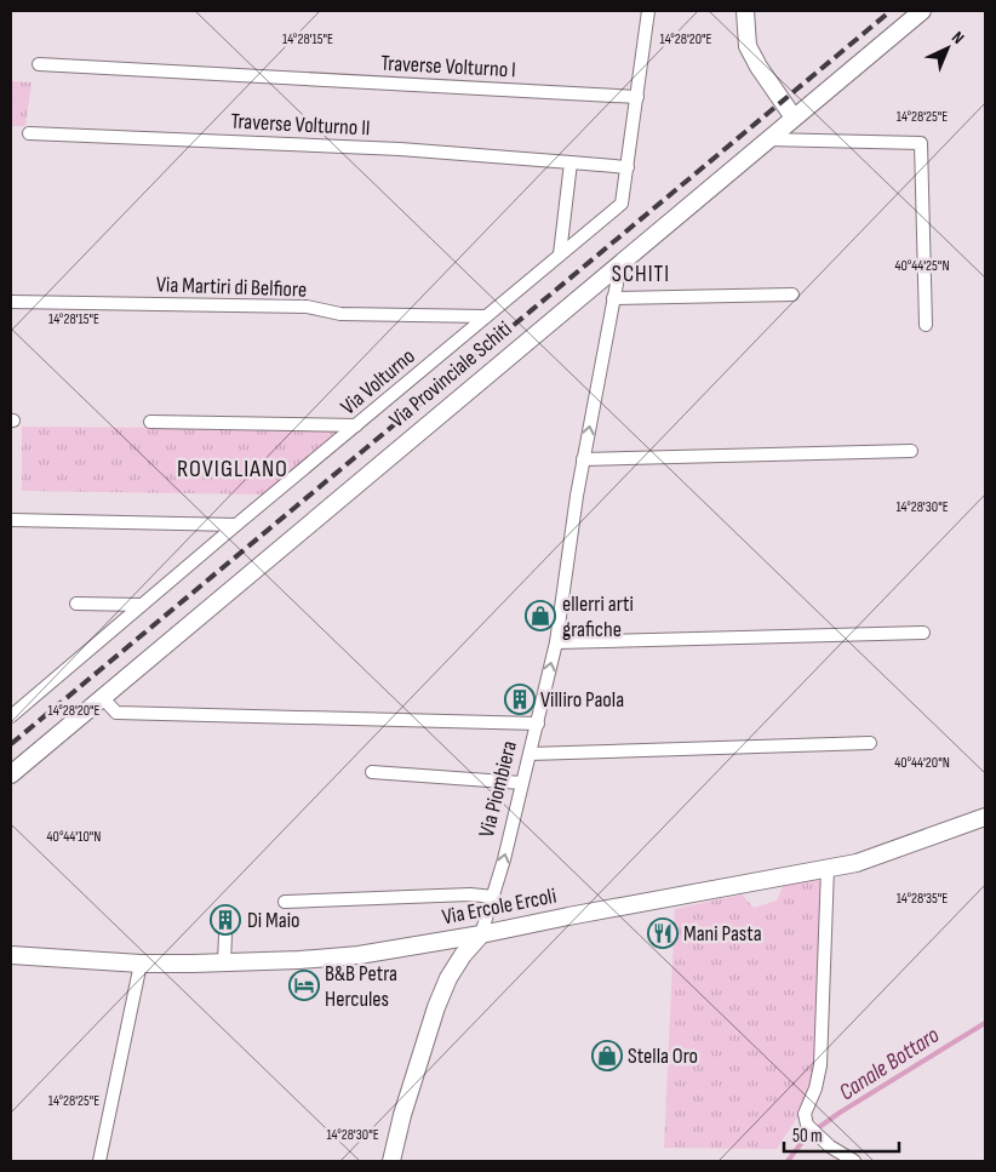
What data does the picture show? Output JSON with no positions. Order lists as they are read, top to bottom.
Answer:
{
  "streets": {
    "street": [
      "Traverse Volturno I",
      "Traverse Volturno II",
      "Via Martiri di Belfiore",
      "Via Provinciale Schiti",
      "Via Volturno",
      "Via Piombiera",
      "Via Ercole Ercoli"
    ]
  },
  "crossings": [
    ["Traverse Volturno I", "Via Volturno"],
    ["Traverse Volturno II", "Via Volturno"],
    ["Via Martiri di Belfiore", "Via Volturno"],
    ["Via Provinciale Schiti", "Via Piombiera"],
    ["Via Piombiera", "Via Ercole Ercoli"]
  ],
  "one_way": ["Via Piombiera"],
  "districts": ["SCHITI", "ROVIGLIANO"],
  "water": ["Canale Bottaro"],
  "places": {
    "shop": ["ellerri arti grafiche", "Stella Oro"],
    "building": ["Villiro Paola", "Di Maio"],
    "restaurant": ["Mani Pasta"],
    "hotel": ["B&B Petra Hercules"]
  },
  "scale_bar": "50 m",
  "north": "top right",
  "coordinates": [
    "14°28'15\"E",
    "14°28'20\"E",
    "14°28'25\"E",
    "40°44'25\"N",
    "14°28'30\"E",
    "40°44'20\"N",
    "40°44'10\"N",
    "14°28'35\"E"
  ]
}
